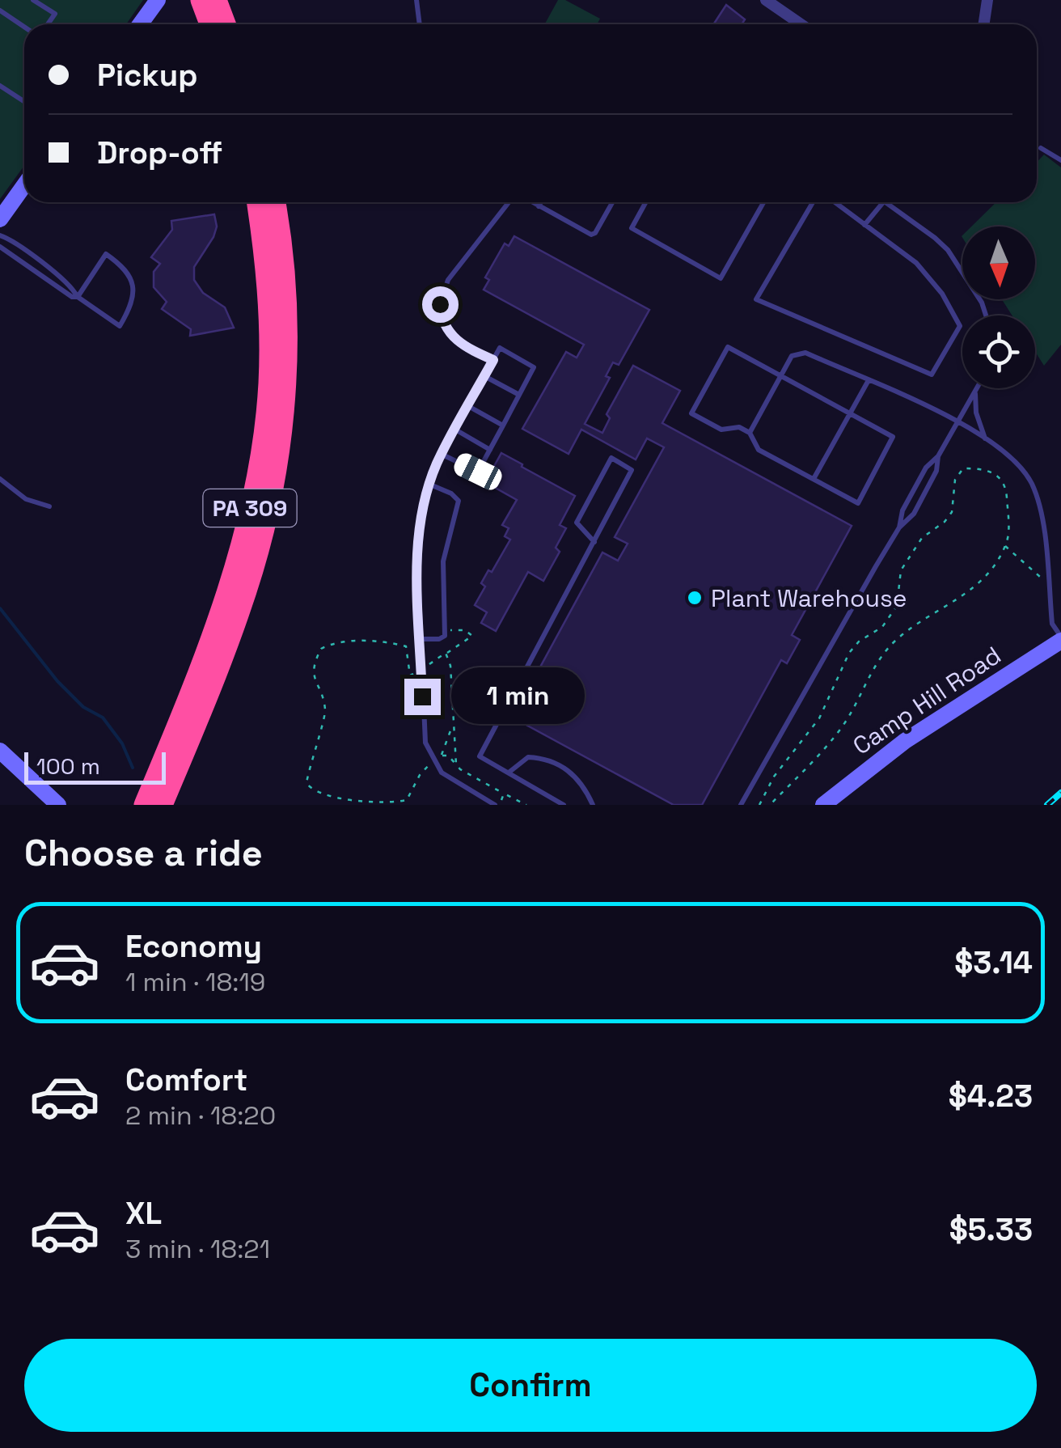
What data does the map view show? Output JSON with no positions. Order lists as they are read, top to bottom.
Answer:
{
  "streets": {
    "highway": ["PA 309"],
    "street": ["Camp Hill Road"]
  },
  "places": ["Plant Warehouse"],
  "scale_bar": "100 m",
  "north": "bottom",
  "page": {
    "banner": ["Pickup", "Drop-off"],
    "bubble": "1 min",
    "scale": "100 m",
    "heading": "Choose a ride",
    "list": [
      {
        "name": "Economy",
        "note": "1 min · 18:19",
        "value": "$3.14"
      },
      {
        "name": "Comfort",
        "note": "2 min · 18:20",
        "value": "$4.23"
      },
      {
        "name": "XL",
        "note": "3 min · 18:21",
        "value": "$5.33"
      }
    ],
    "buttons": "Confirm"
  }
}
